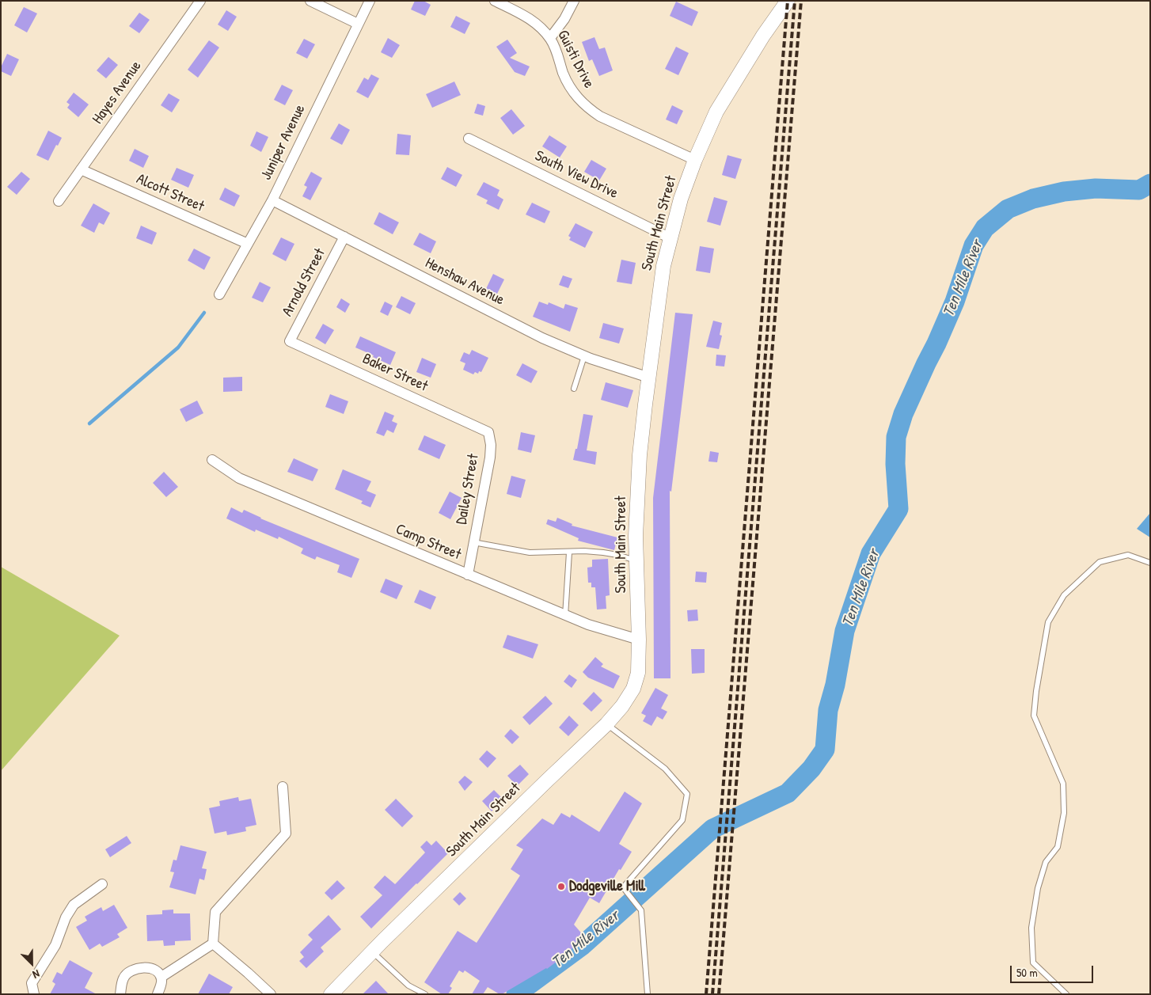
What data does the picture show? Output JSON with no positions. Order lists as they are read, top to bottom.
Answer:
{
  "streets": {
    "main road": ["South Main Street"],
    "street": [
      "Guisti Drive",
      "Hayes Avenue",
      "Juniper Avenue",
      "South View Drive",
      "Alcott Street",
      "Henshaw Avenue",
      "Arnold Street",
      "Baker Street",
      "Dailey Street",
      "Camp Street"
    ]
  },
  "crossings": [
    ["Guisti Drive", "South Main Street"],
    ["Hayes Avenue", "Alcott Street"],
    ["Juniper Avenue", "Alcott Street"],
    ["Juniper Avenue", "Henshaw Avenue"],
    ["South View Drive", "South Main Street"],
    ["South Main Street", "Henshaw Avenue"],
    ["South Main Street", "Camp Street"],
    ["Henshaw Avenue", "Arnold Street"],
    ["Arnold Street", "Baker Street"],
    ["Baker Street", "Dailey Street"],
    ["Dailey Street", "Camp Street"]
  ],
  "water": ["Ten Mile River"],
  "places": ["Dodgeville Mill"],
  "scale_bar": "50 m",
  "north": "bottom right"
}
